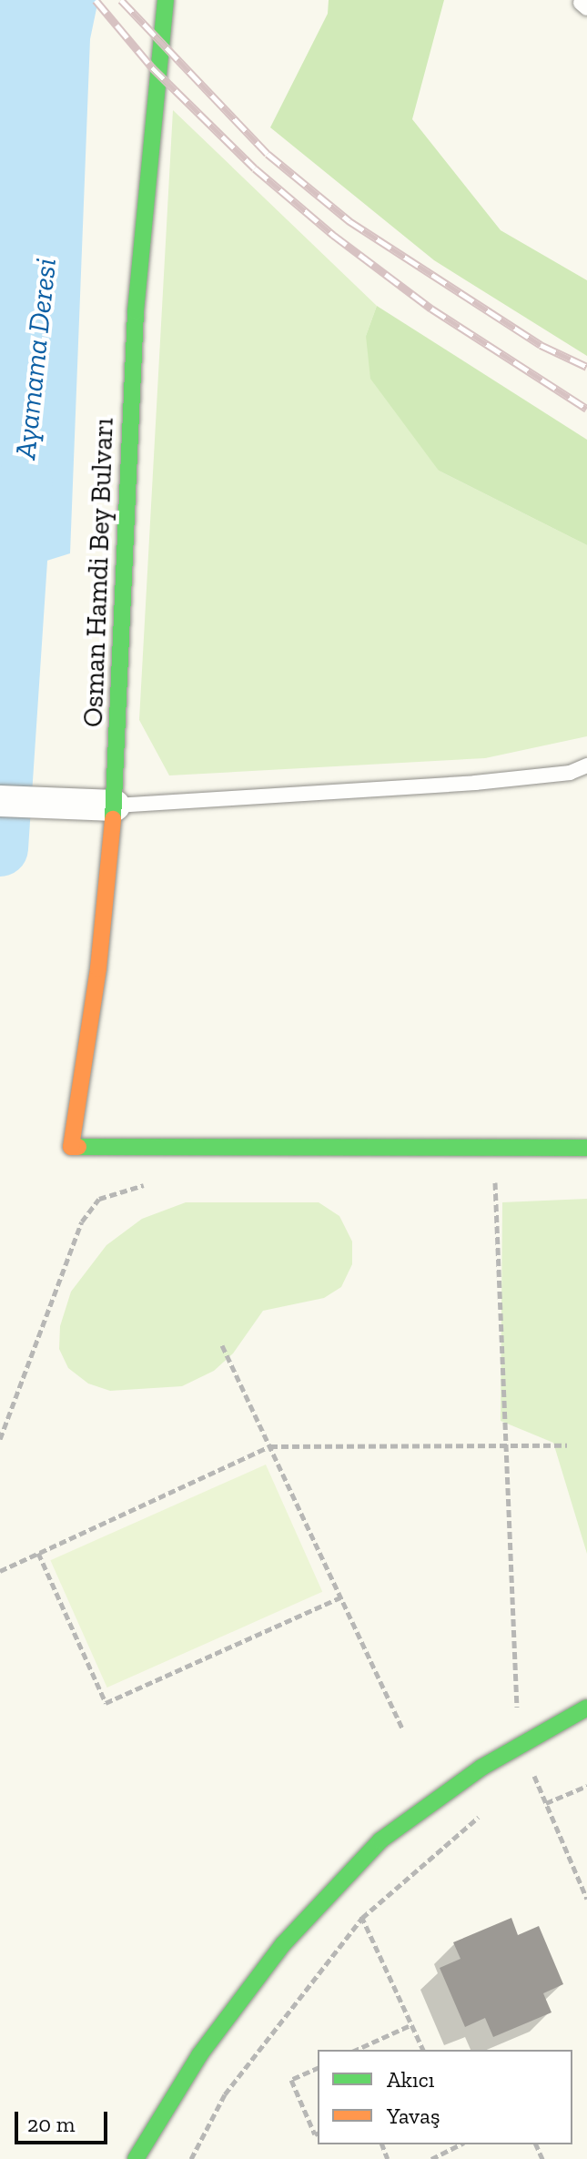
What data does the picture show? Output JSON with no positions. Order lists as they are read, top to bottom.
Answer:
{
  "streets": {
    "street": ["Osman Hamdi Bey Bulvarı"]
  },
  "water": ["Ayamama Deresi"],
  "legend": ["Akıcı", "Yavaş"],
  "scale_bar": "20 m"
}
